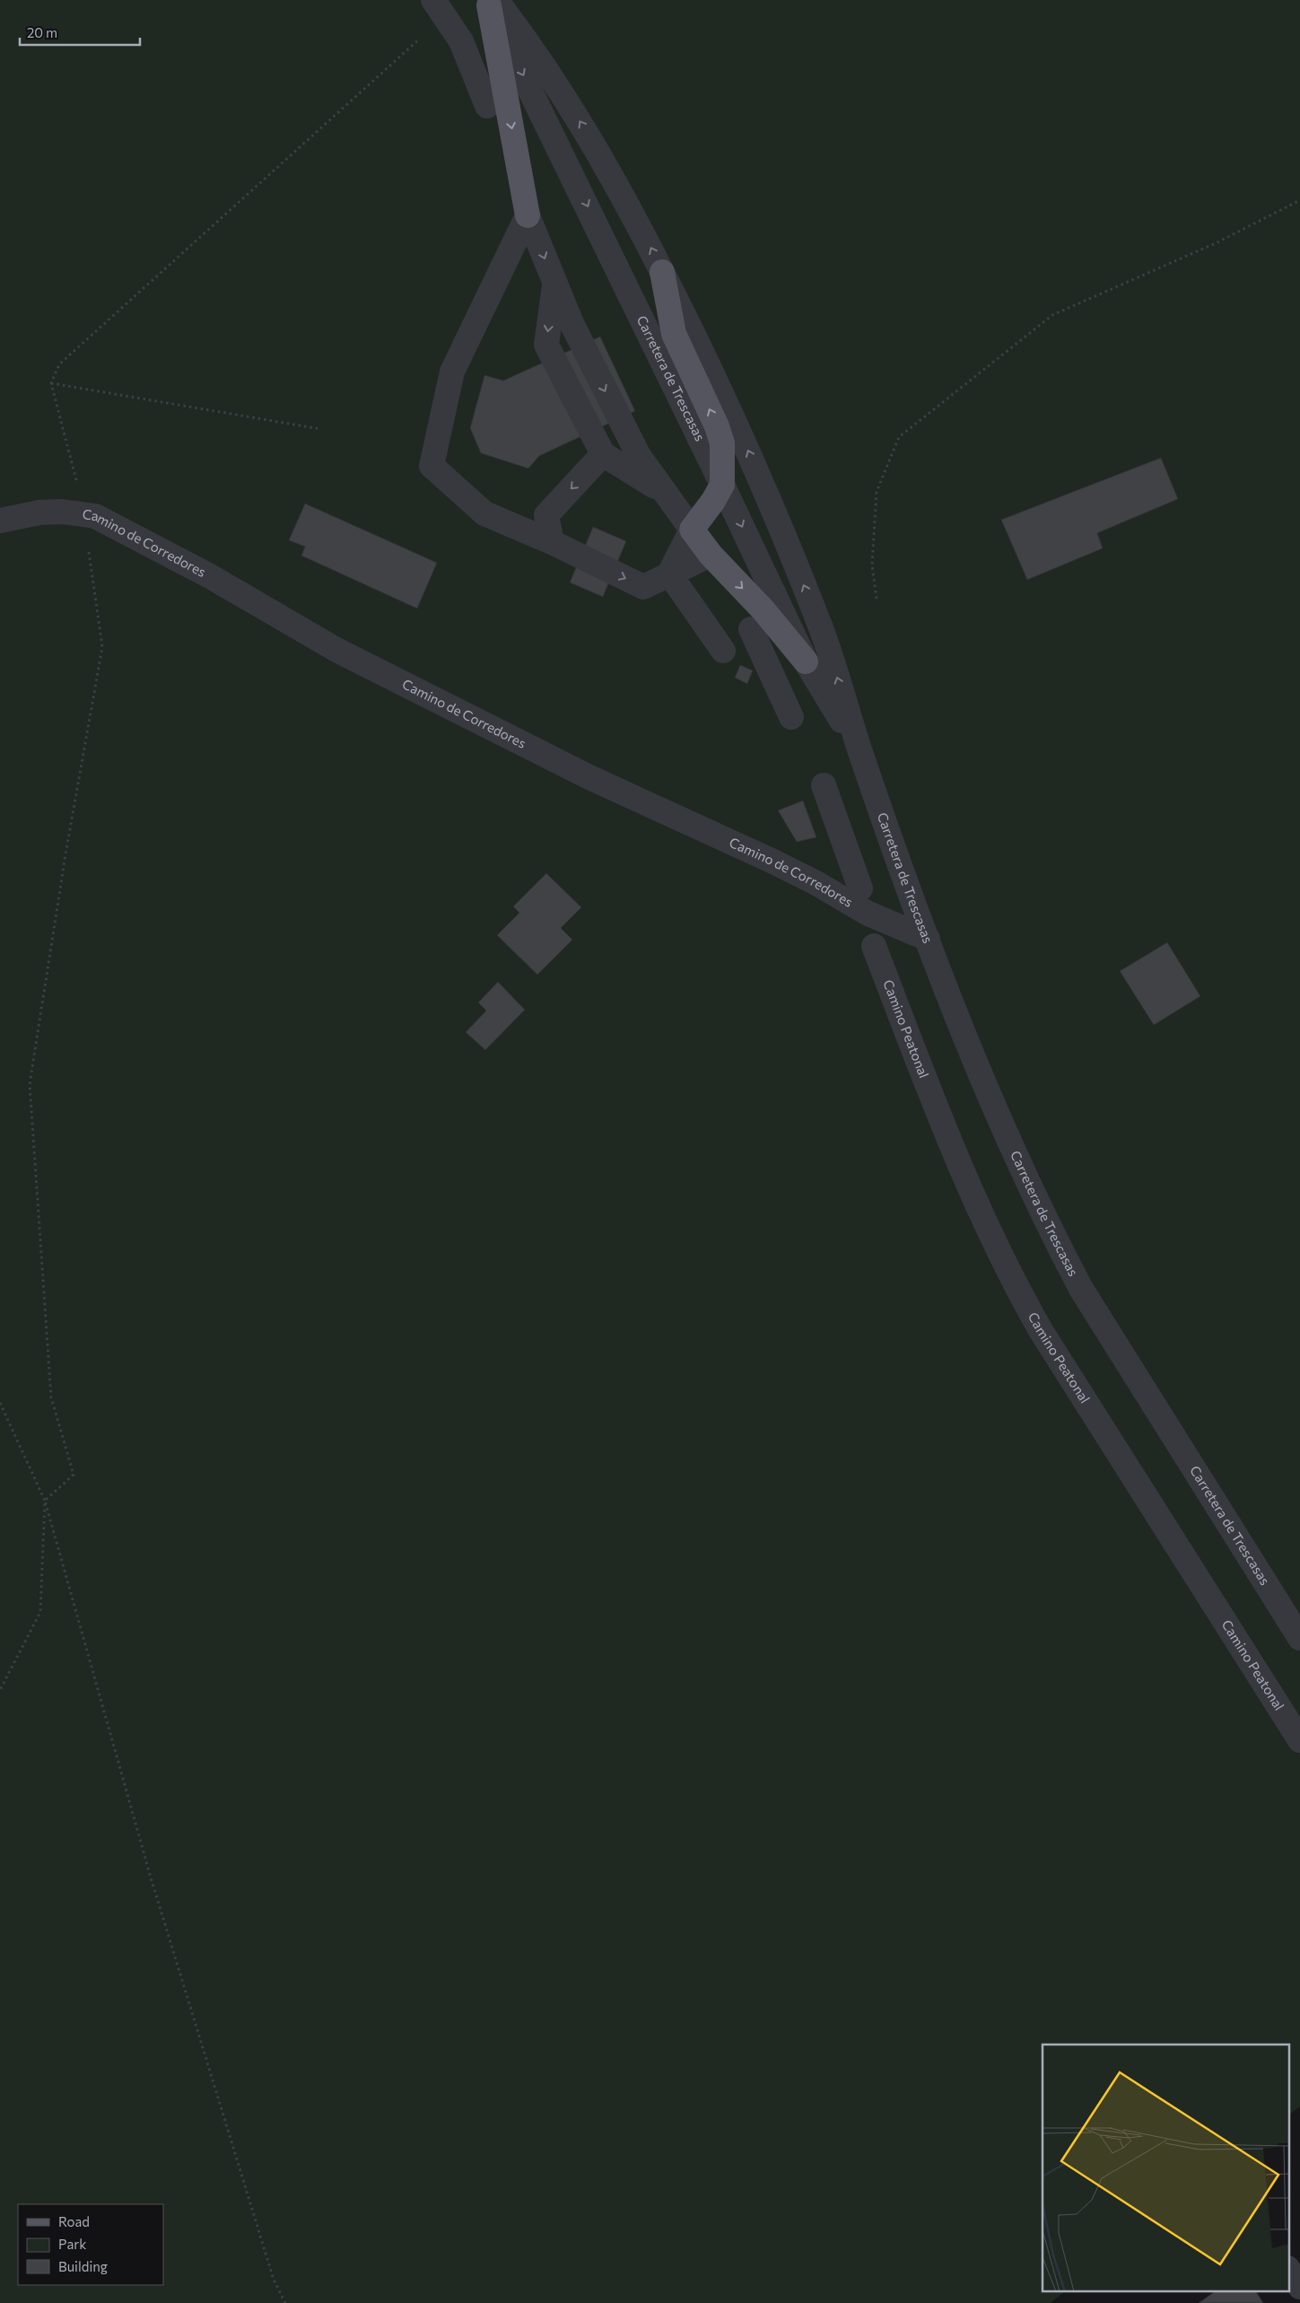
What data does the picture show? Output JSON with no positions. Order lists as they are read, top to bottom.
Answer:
{
  "streets": {
    "street": ["Carretera de Trescasas", "Camino de Corredores", "Camino Peatonal"]
  },
  "crossings": [
    ["Carretera de Trescasas", "Camino de Corredores"]
  ],
  "legend": ["Road", "Park", "Building"],
  "scale_bar": "20 m"
}
